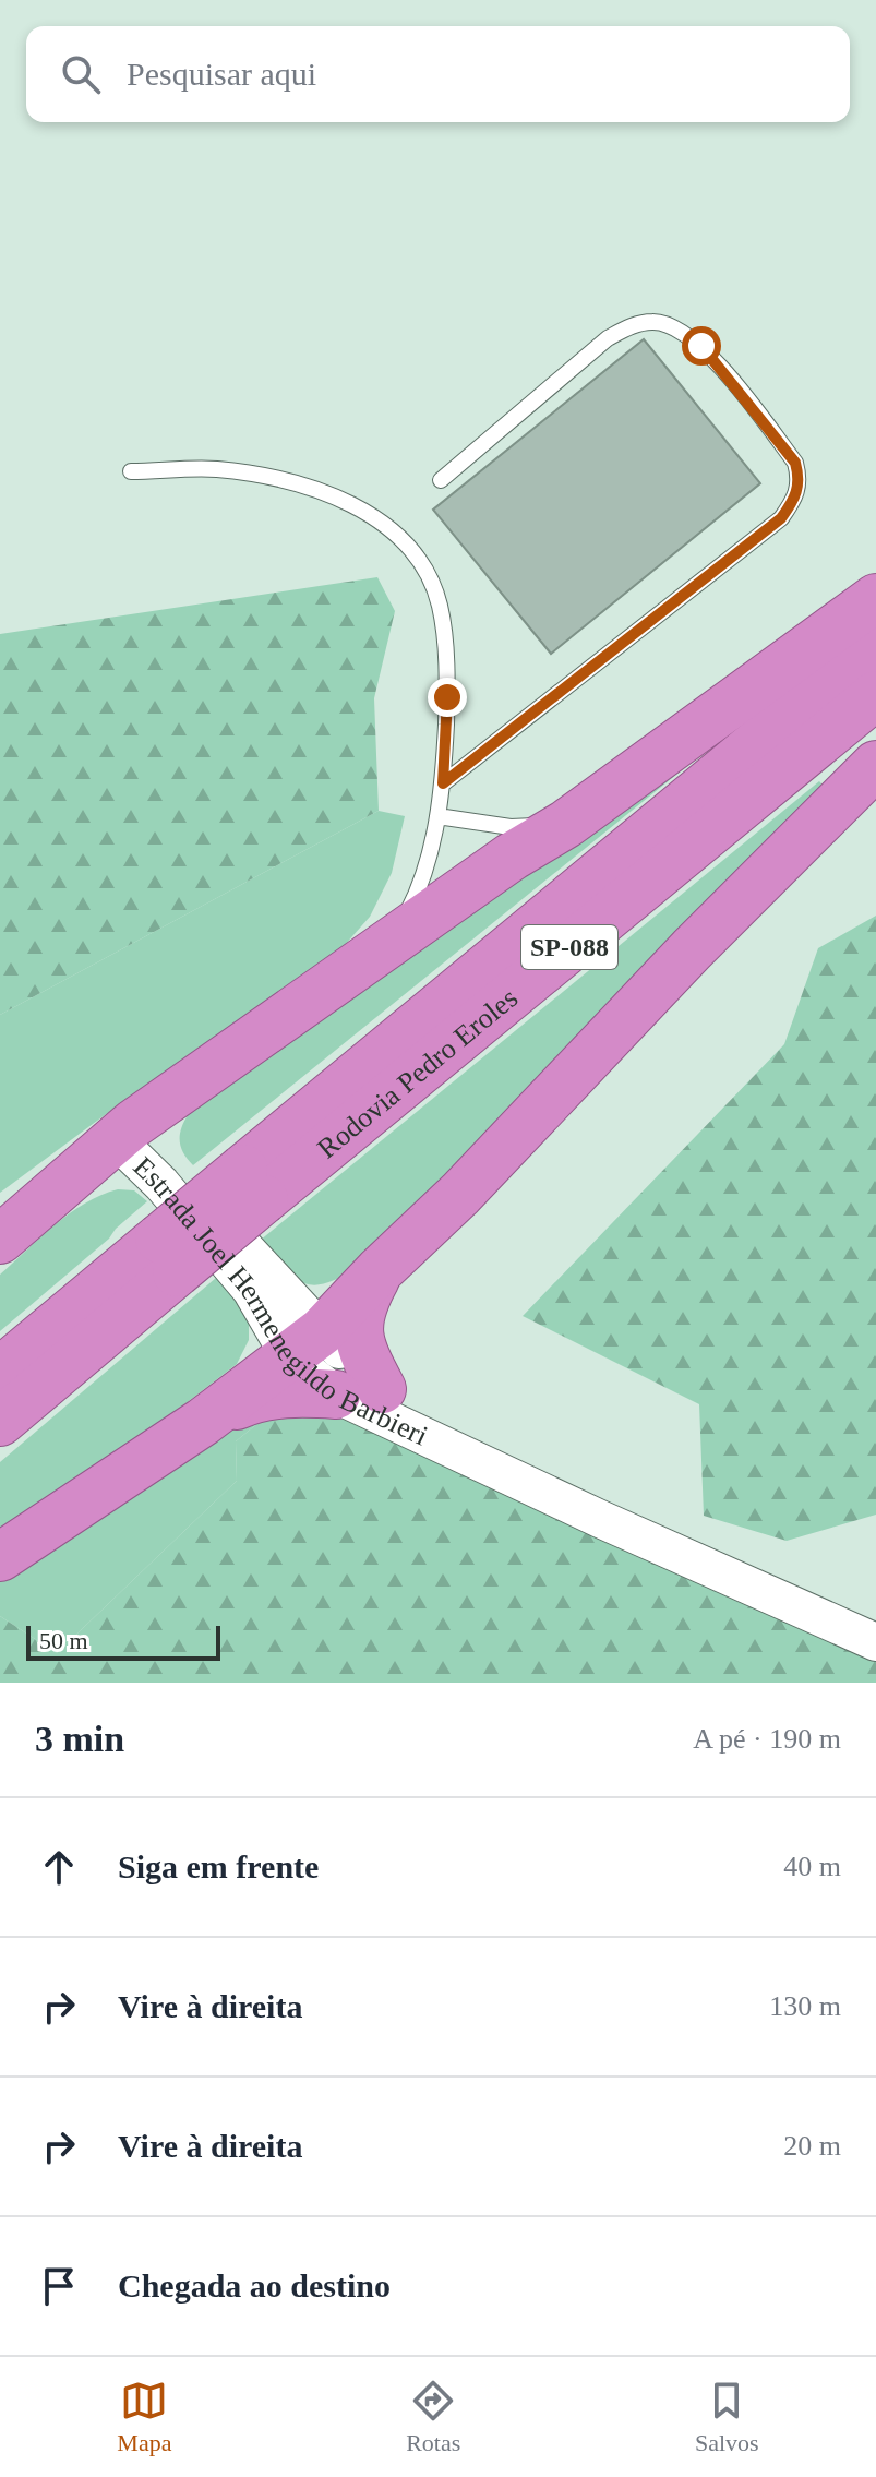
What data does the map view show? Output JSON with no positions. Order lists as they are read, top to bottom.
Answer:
{
  "streets": {
    "highway": ["SP-088", "Rodovia Pedro Eroles"],
    "street": ["Estrada Joel Hermenegildo Barbieri"]
  },
  "scale_bar": "50 m",
  "page": {
    "search": "Pesquisar aqui",
    "scale": "50 m",
    "heading": ["3 min", "A pé · 190 m"],
    "list": [
      ["Siga em frente", "40 m"],
      ["Vire à direita", "130 m"],
      ["Vire à direita", "20 m"],
      "Chegada ao destino"
    ],
    "nav": ["Mapa", "Rotas", "Salvos"]
  }
}
